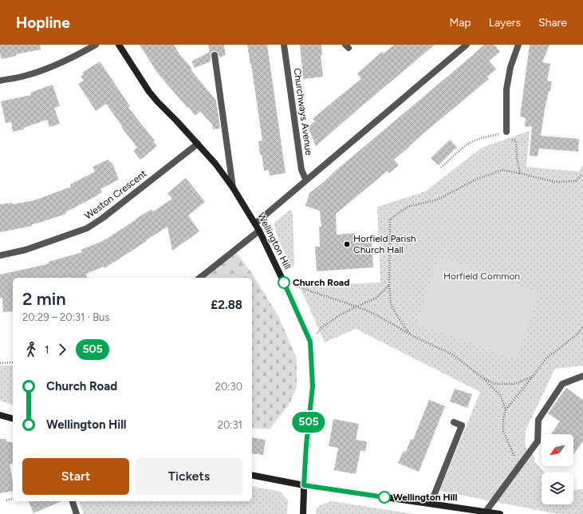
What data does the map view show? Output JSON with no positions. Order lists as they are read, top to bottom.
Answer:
{
  "streets": {
    "street": ["Churchways Avenue", "Weston Crescent", "Wellington Hill"]
  },
  "crossings": [
    ["Weston Crescent", "Wellington Hill"]
  ],
  "parks": ["Horfield Common"],
  "places": ["Horfield Parish Church Hall", "Church Road", "Wellington Hill"],
  "lines": ["bus line 505"],
  "north": "bottom left",
  "page": {
    "header": "Hopline",
    "nav": ["Map", "Layers", "Share"],
    "on_map": "505",
    "heading": ["2 min", "20:29 – 20:31 · Bus", "£2.88"],
    "legs": ["1", "505"],
    "list": [
      {
        "name": "Church Road",
        "value": "20:30"
      },
      {
        "name": "Wellington Hill",
        "value": "20:31"
      }
    ],
    "buttons": ["Start", "Tickets"]
  }
}
